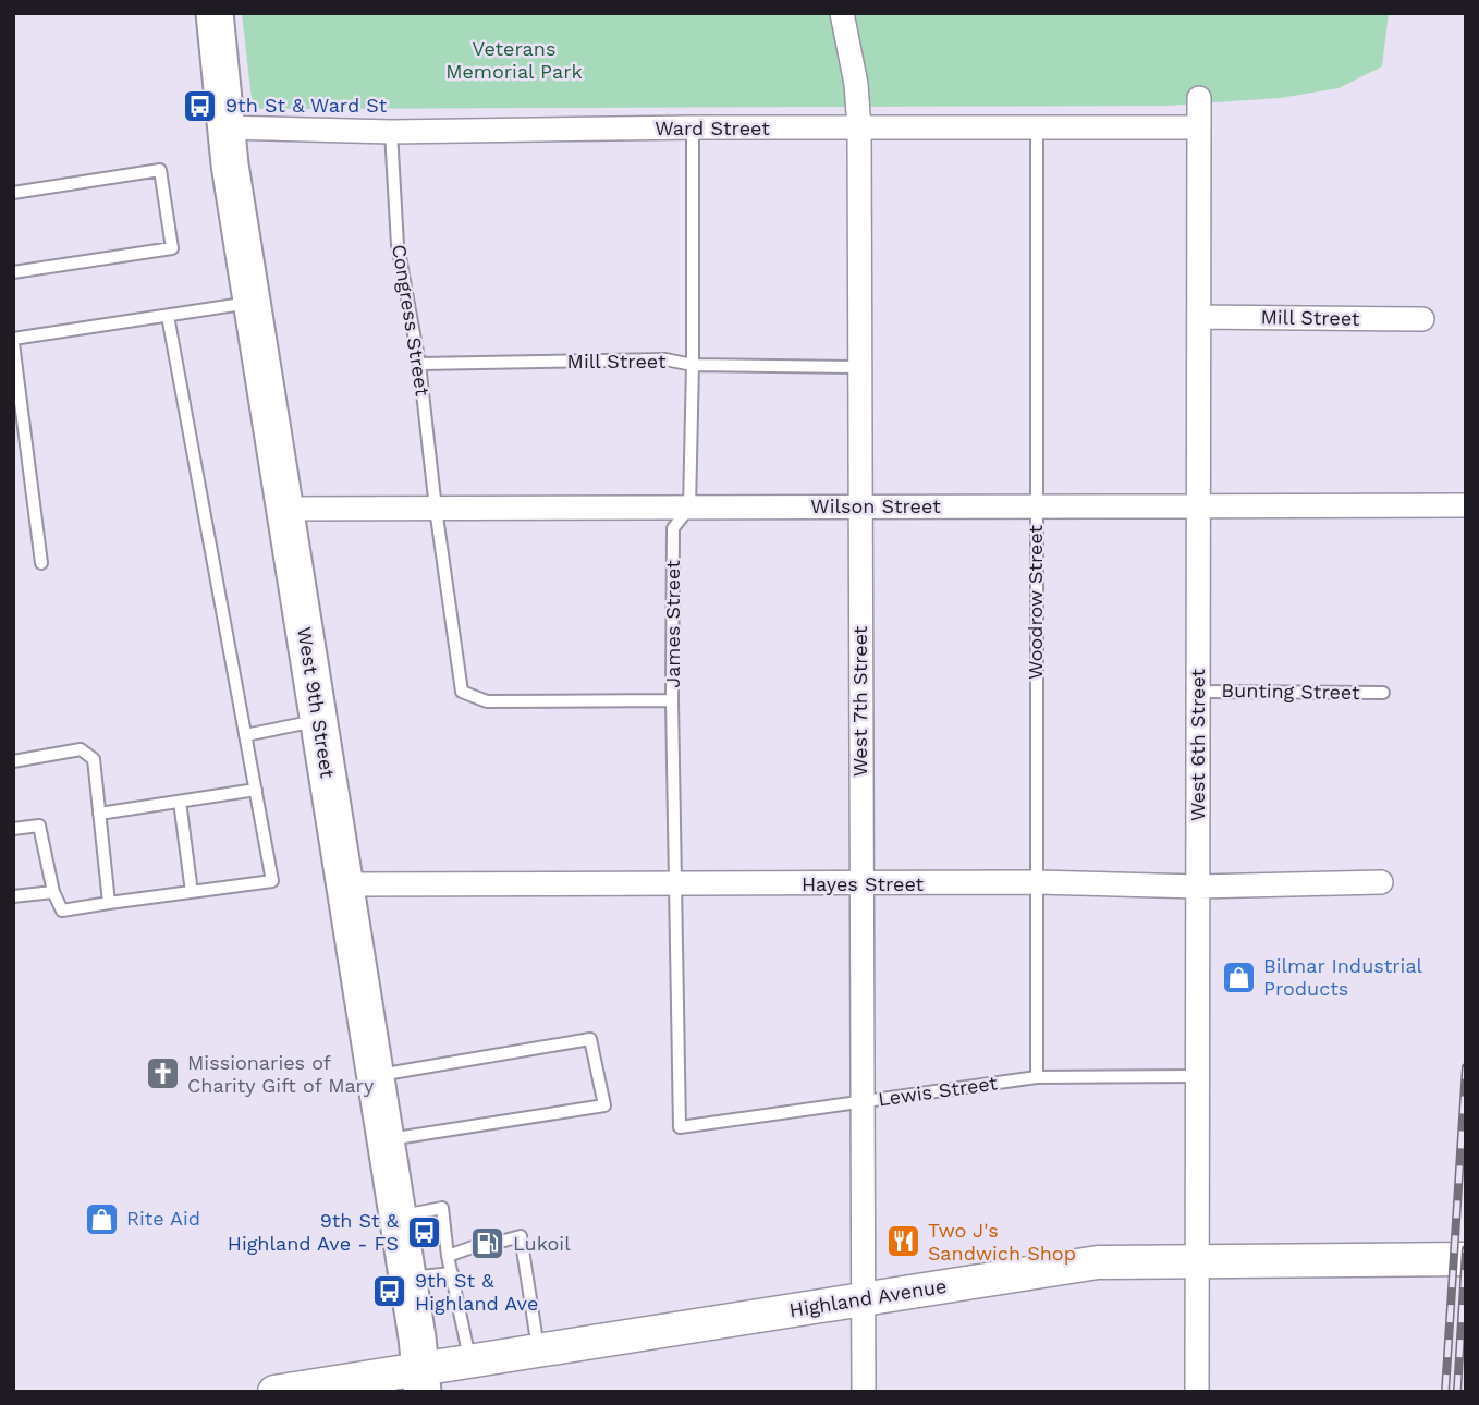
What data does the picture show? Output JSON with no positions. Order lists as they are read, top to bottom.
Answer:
{
  "streets": {
    "main road": ["West 9th Street", "Highland Avenue"],
    "street": [
      "Ward Street",
      "Mill Street",
      "Wilson Street",
      "West 7th Street",
      "West 6th Street",
      "Hayes Street"
    ],
    "lane": [
      "Congress Street",
      "Woodrow Street",
      "James Street",
      "Bunting Street",
      "Lewis Street"
    ]
  },
  "crossings": [
    ["Ward Street", "Congress Street"],
    ["Ward Street", "Woodrow Street"],
    ["Ward Street", "James Street"],
    ["Ward Street", "West 7th Street"],
    ["Ward Street", "West 9th Street"],
    ["Ward Street", "West 6th Street"],
    ["Mill Street", "Congress Street"],
    ["Mill Street", "James Street"],
    ["Mill Street", "West 7th Street"],
    ["Mill Street", "West 6th Street"],
    ["Congress Street", "Wilson Street"],
    ["Congress Street", "James Street"],
    ["Wilson Street", "Woodrow Street"],
    ["Wilson Street", "James Street"],
    ["Wilson Street", "West 7th Street"],
    ["Wilson Street", "West 9th Street"],
    ["Wilson Street", "West 6th Street"],
    ["Woodrow Street", "Hayes Street"],
    ["Woodrow Street", "Lewis Street"],
    ["James Street", "Hayes Street"],
    ["James Street", "Lewis Street"],
    ["Bunting Street", "West 6th Street"],
    ["West 7th Street", "Hayes Street"],
    ["West 7th Street", "Lewis Street"],
    ["West 7th Street", "Highland Avenue"],
    ["West 9th Street", "Hayes Street"],
    ["West 9th Street", "Highland Avenue"],
    ["West 6th Street", "Hayes Street"],
    ["West 6th Street", "Lewis Street"],
    ["West 6th Street", "Highland Avenue"]
  ],
  "parks": ["Veterans Memorial Park"],
  "places": {
    "bus stop": ["9th St & Ward St", "9th St & Highland Ave - FS", "9th St & Highland Ave"],
    "shop": ["Bilmar Industrial Products", "Rite Aid"],
    "church": ["Missionaries of Charity Gift of Mary"],
    "restaurant": ["Two J's Sandwich Shop"],
    "fuel station": ["Lukoil"]
  }
}
